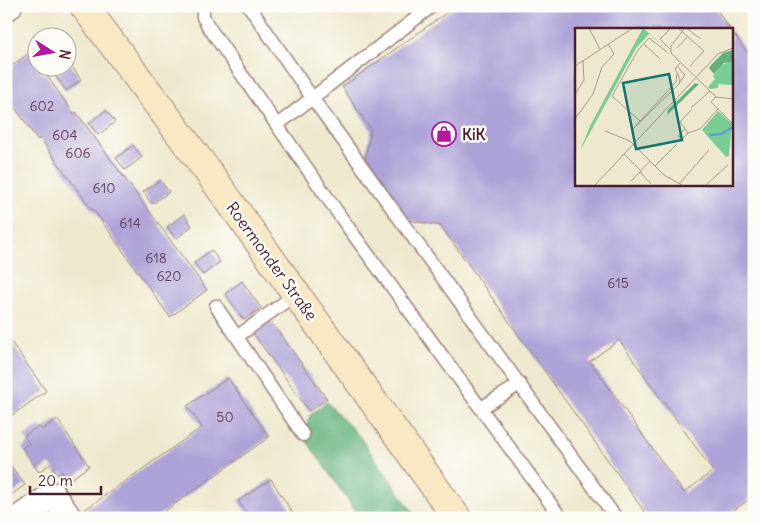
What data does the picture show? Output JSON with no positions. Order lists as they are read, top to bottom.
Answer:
{
  "streets": {
    "main road": ["Roermonder Straße"]
  },
  "places": {
    "shop": ["KiK"]
  },
  "house_numbers": [
    "602",
    "604",
    "606",
    "610",
    "614",
    "618",
    "620",
    "615",
    "50"
  ],
  "scale_bar": "20 m",
  "north": "right"
}
